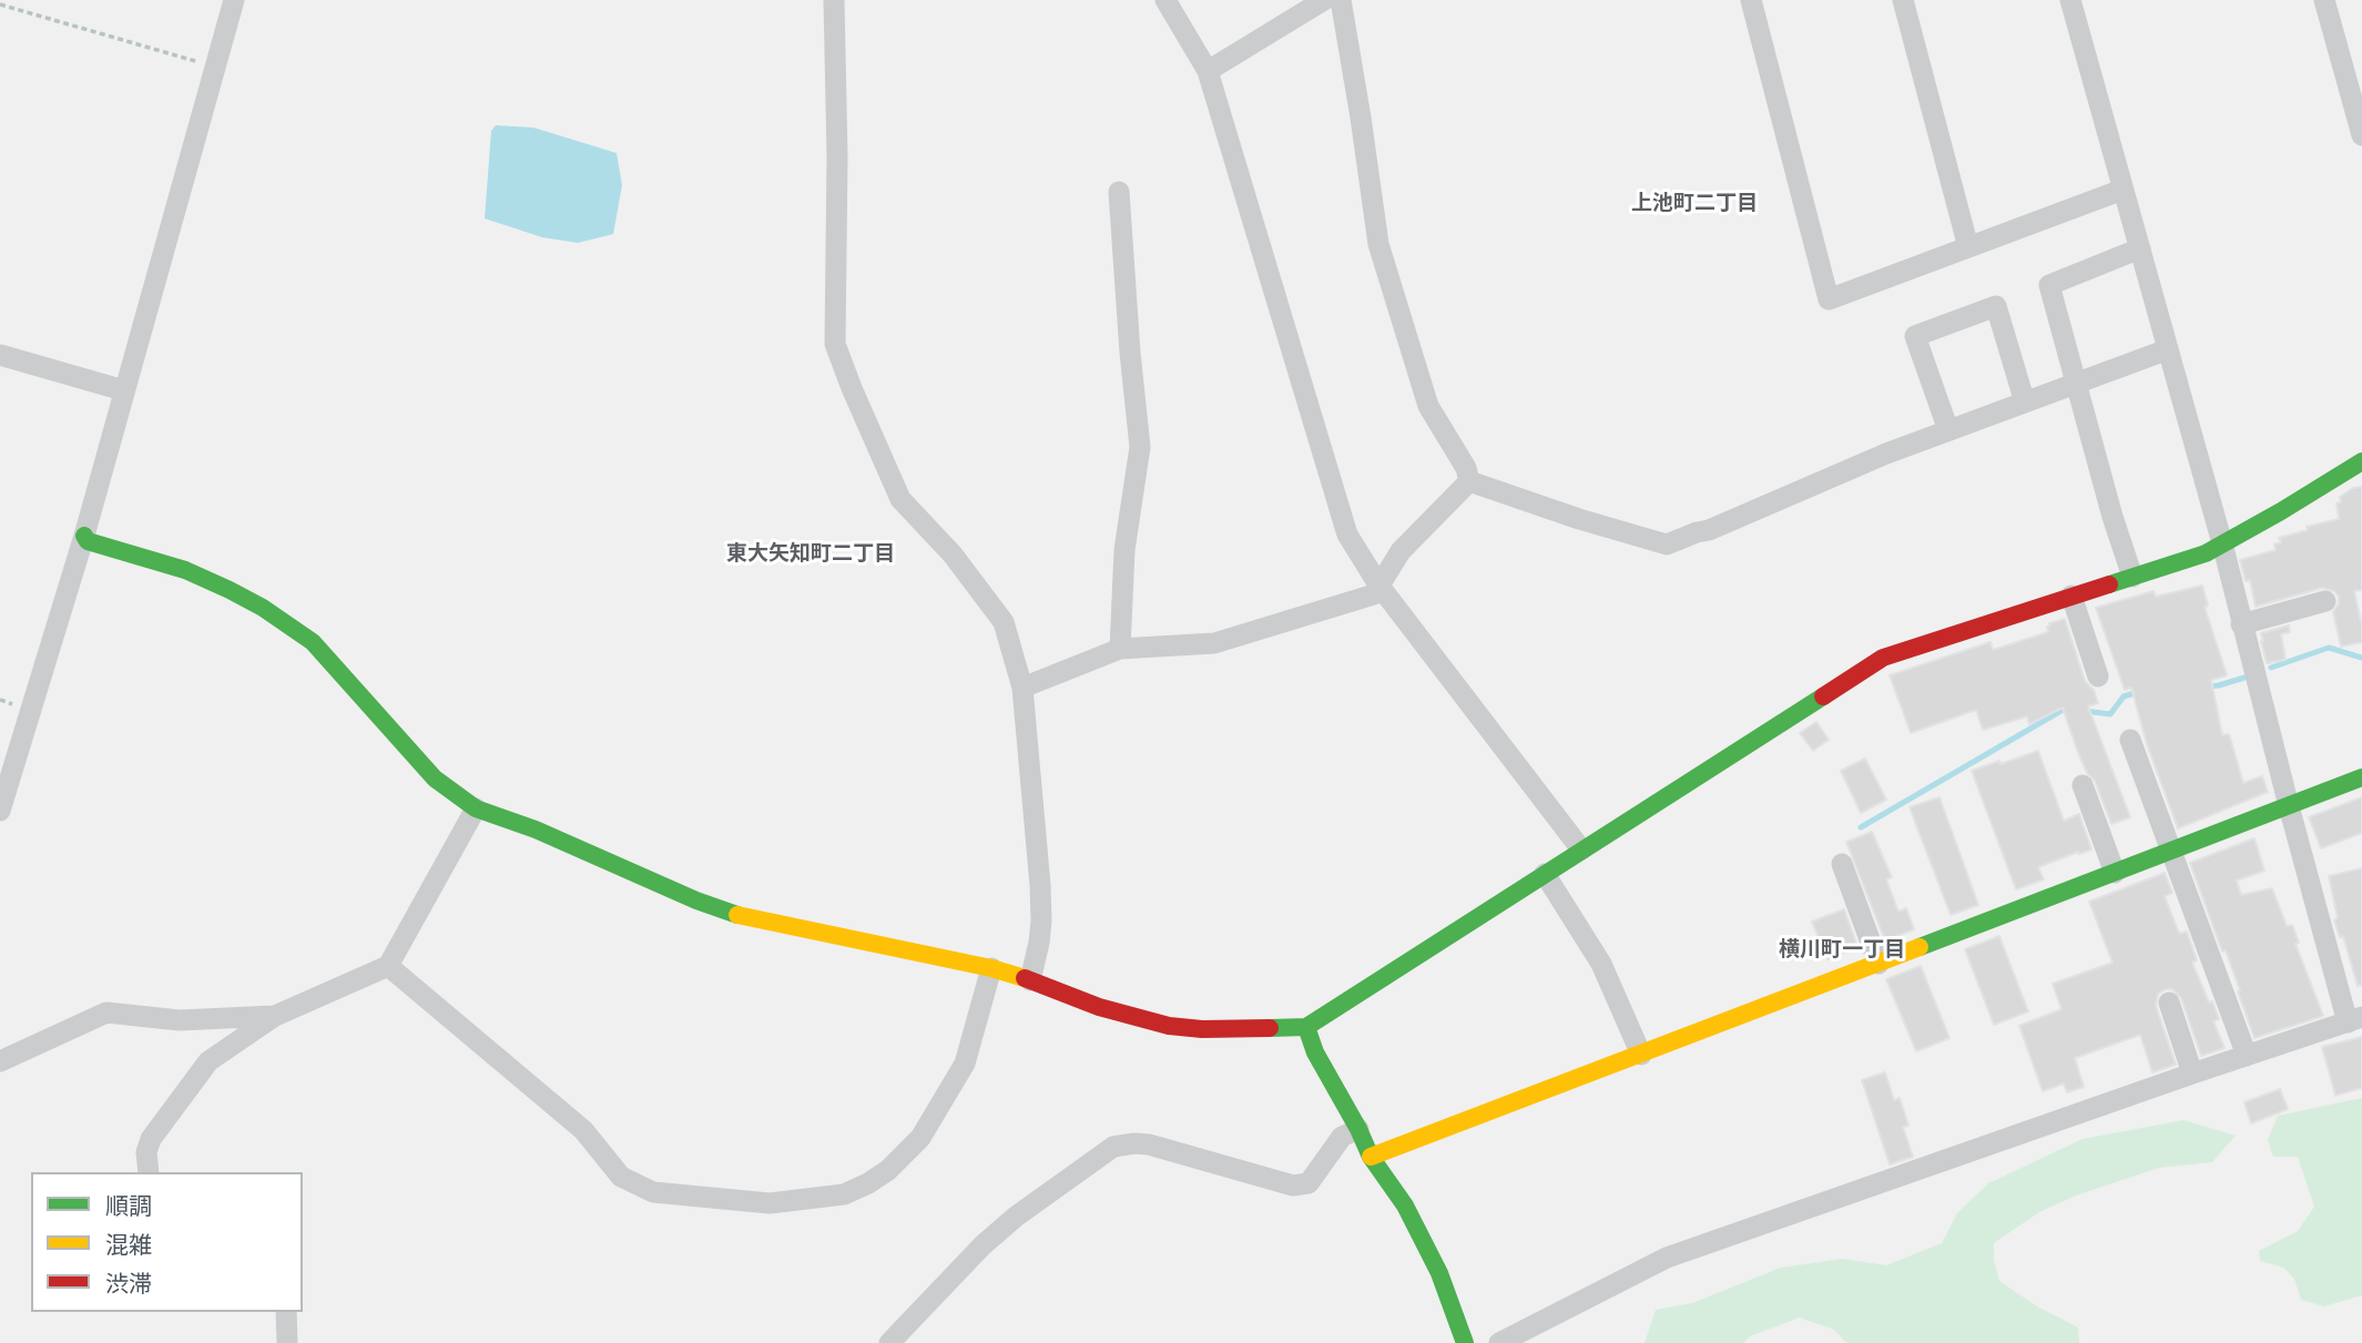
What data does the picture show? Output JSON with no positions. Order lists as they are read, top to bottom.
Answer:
{
  "districts": ["上池町二丁目", "東大矢知町二丁目", "横川町一丁目"],
  "legend": ["順調", "混雑", "渋滞"]
}
